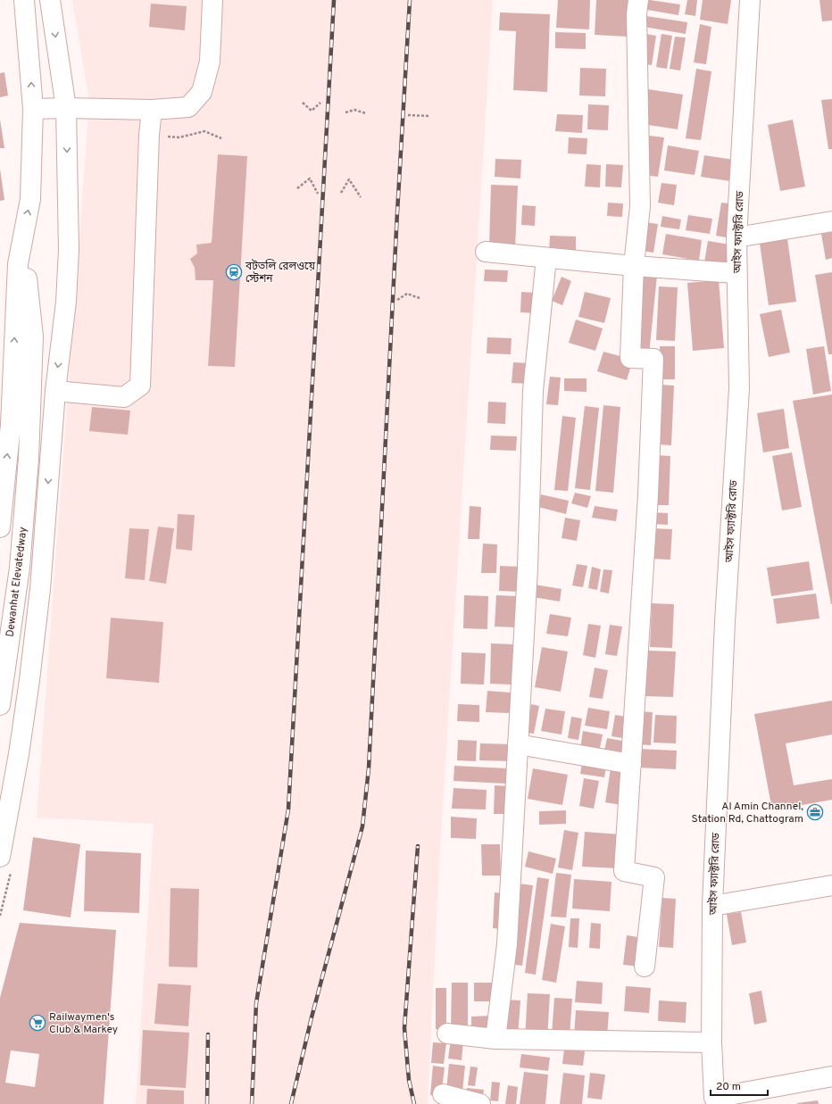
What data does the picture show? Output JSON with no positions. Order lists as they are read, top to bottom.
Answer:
{
  "streets": {
    "street": ["আইস ফ্যাক্টরি রোড", "Dewanhat Elevatedway"]
  },
  "places": {
    "station": ["বটতলি রেলওয়ে স্টেশন"],
    "office": ["Al Amin Channel, Station Rd, Chattogram"],
    "supermarket": ["Railwaymen's Club & Markey"]
  },
  "scale_bar": "20 m"
}
